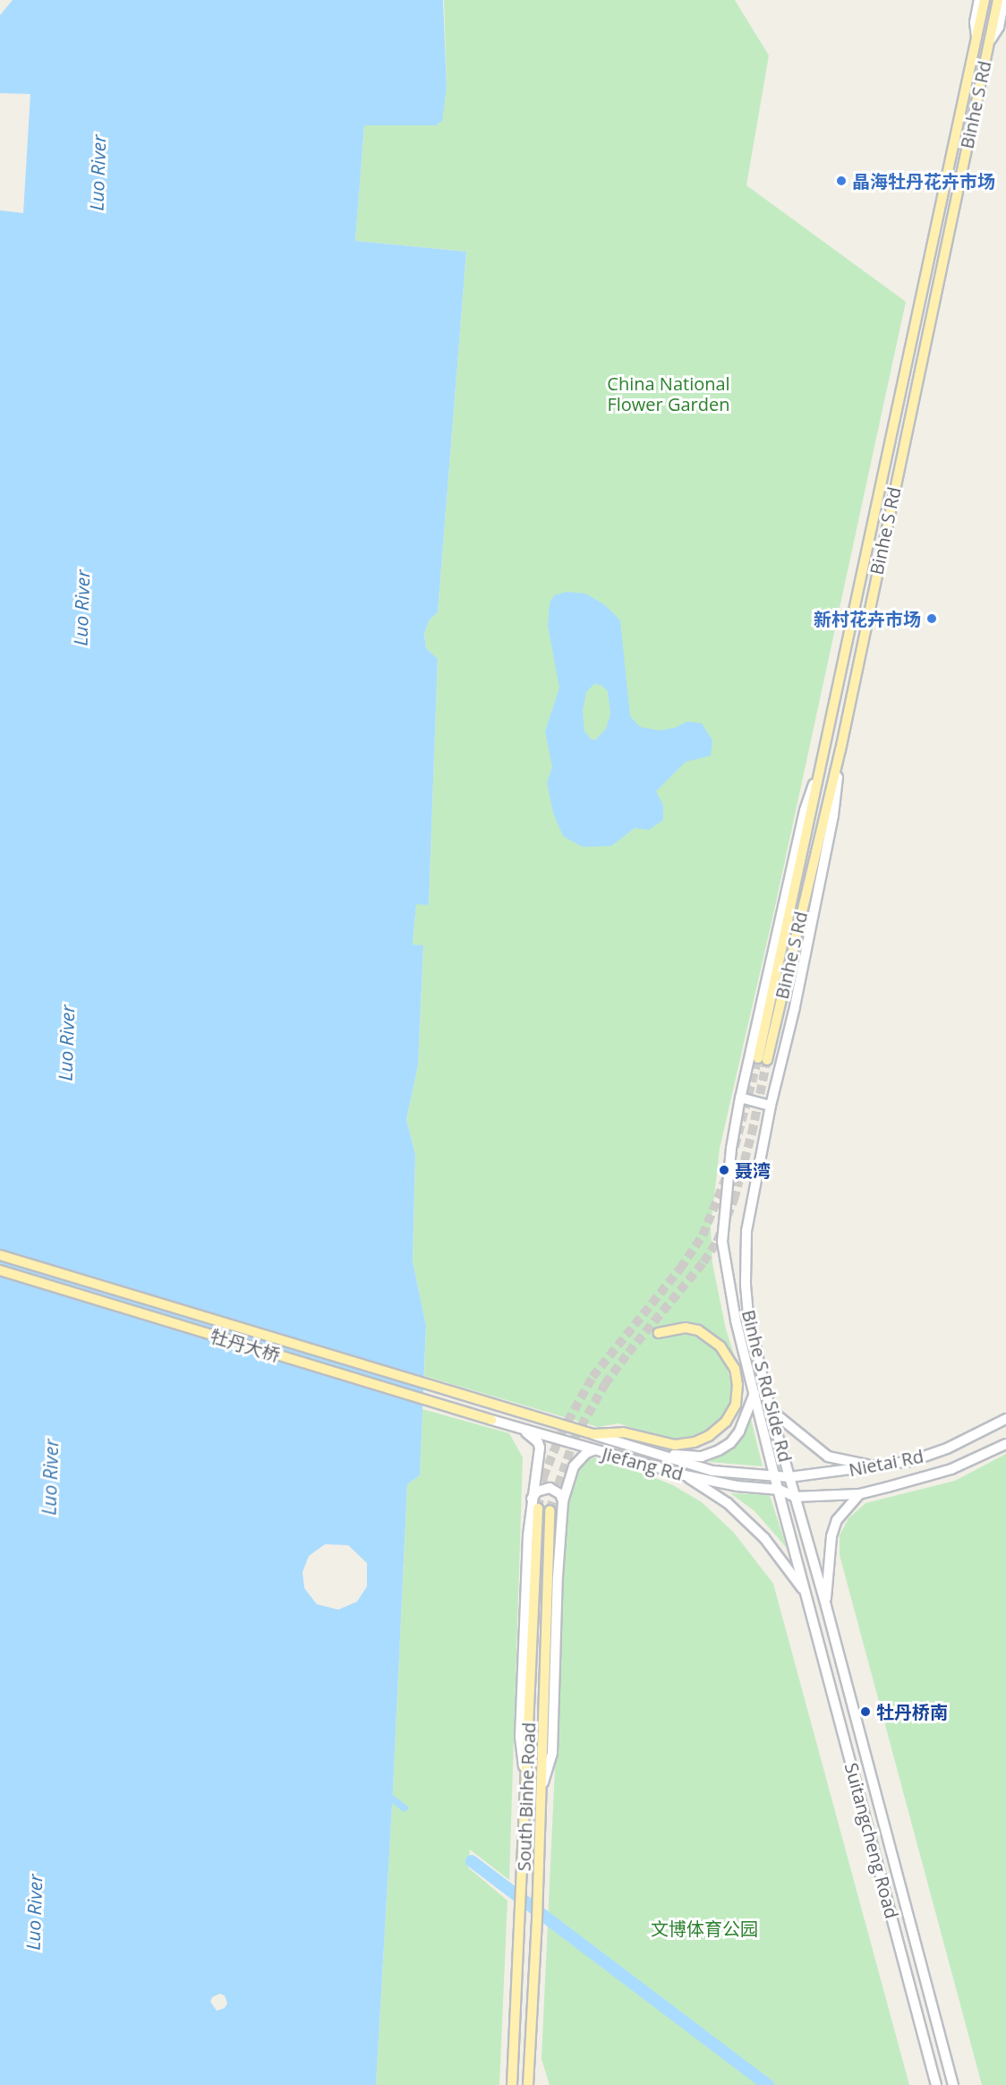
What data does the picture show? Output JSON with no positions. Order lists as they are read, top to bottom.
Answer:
{
  "streets": {
    "main road": [
      "Binhe S Rd",
      "牡丹大桥",
      "Binhe S Rd Side Rd",
      "Nietai Rd",
      "Jiefang Rd",
      "South Binhe Road",
      "Suitangcheng Road"
    ]
  },
  "crossings": [
    ["Binhe S Rd", "Binhe S Rd Side Rd"],
    ["牡丹大桥", "Jiefang Rd"],
    ["Binhe S Rd Side Rd", "Nietai Rd"],
    ["Binhe S Rd Side Rd", "Jiefang Rd"],
    ["Binhe S Rd Side Rd", "Suitangcheng Road"],
    ["Nietai Rd", "Jiefang Rd"]
  ],
  "water": ["Luo River"],
  "parks": ["China National Flower Garden", "文博体育公园"],
  "places": [
    "晶海牡丹花卉市场",
    "新村花卉市场",
    "聂湾",
    "牡丹桥南"
  ]
}
